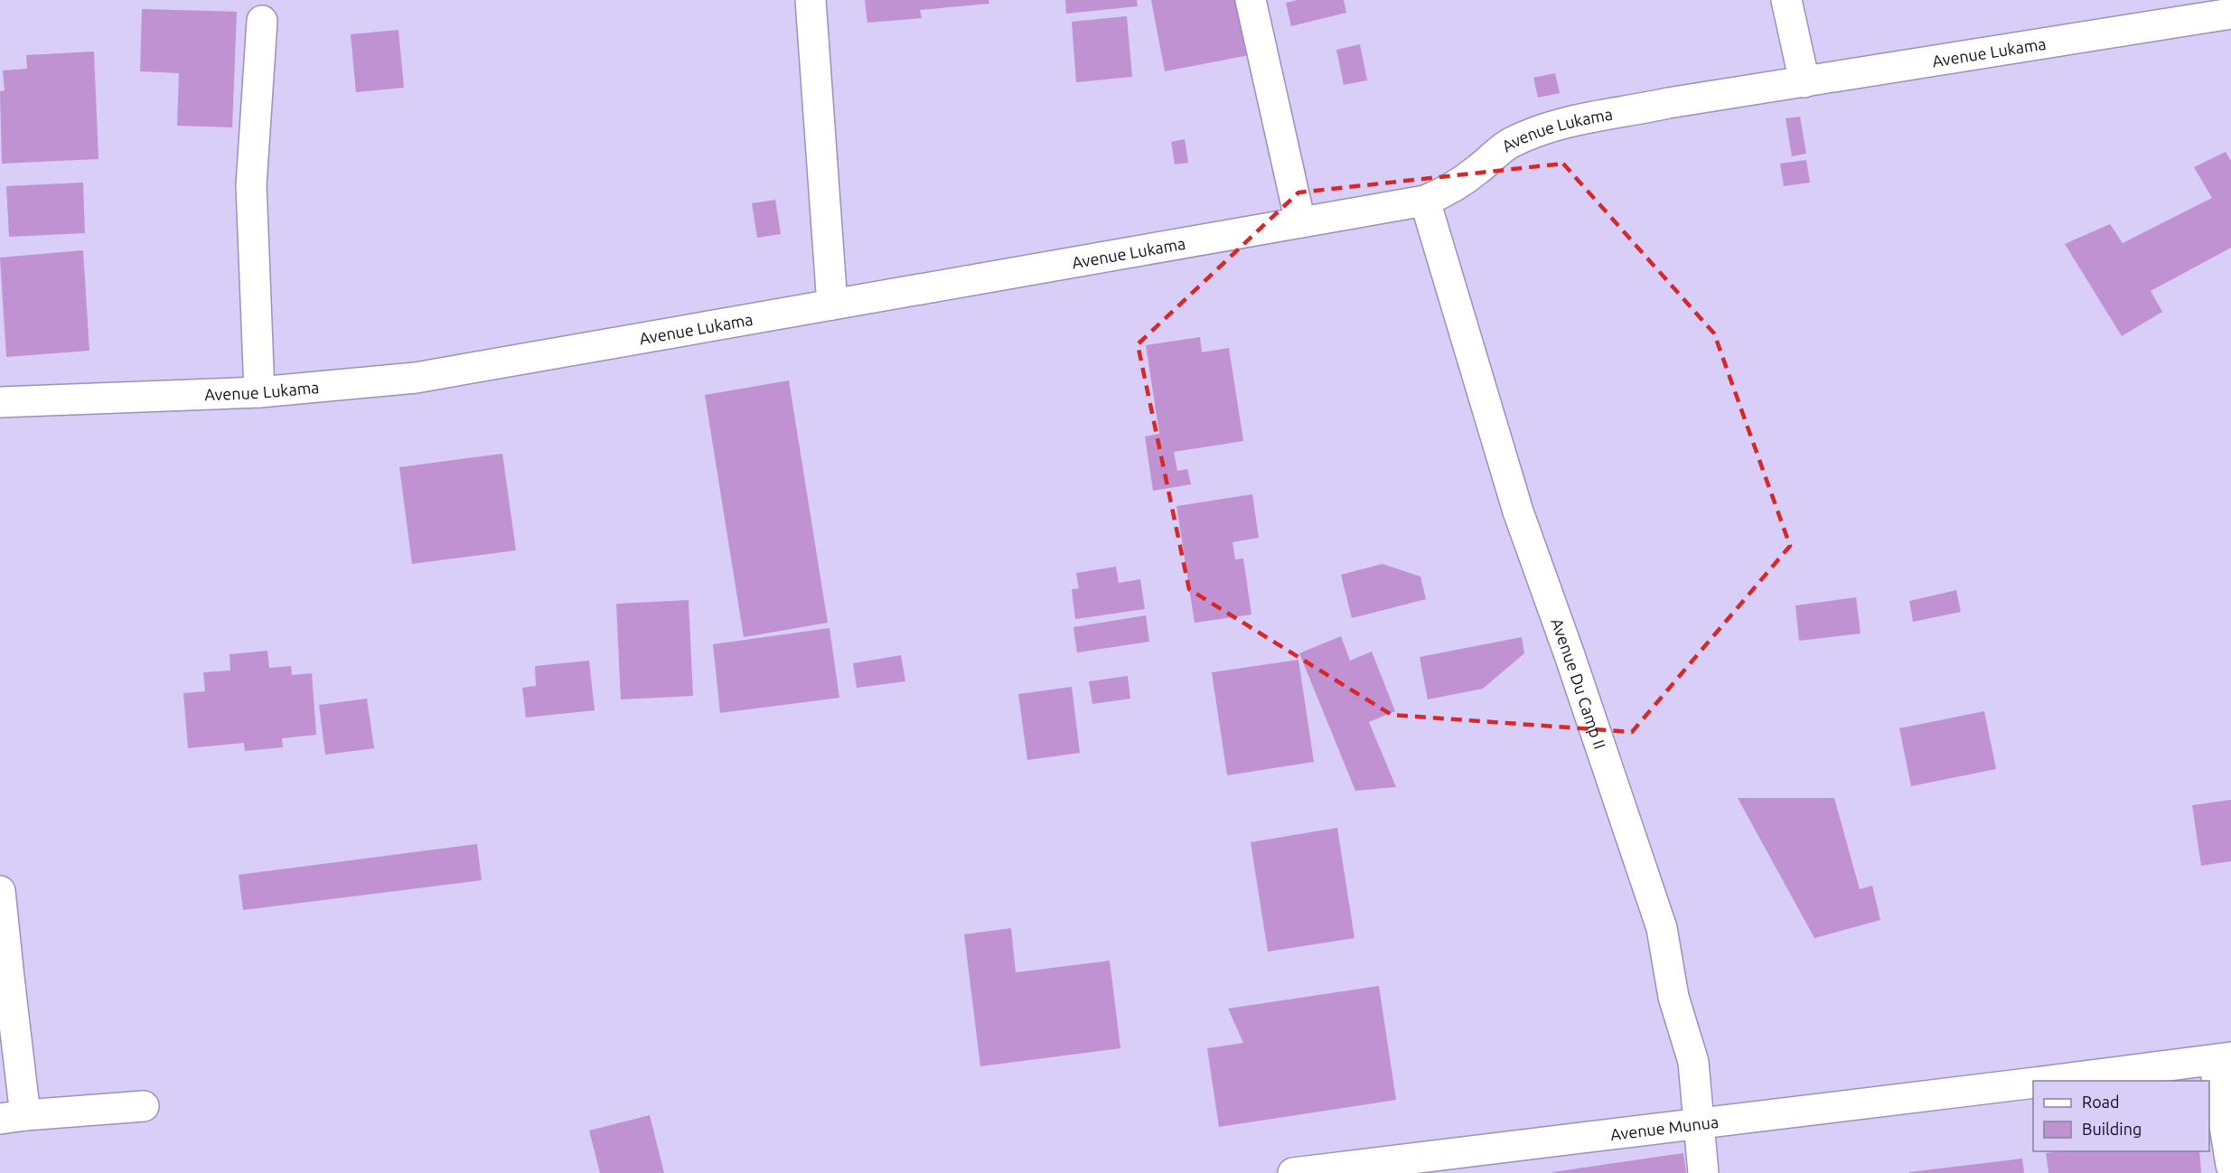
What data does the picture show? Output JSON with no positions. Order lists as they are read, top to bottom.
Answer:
{
  "streets": {
    "street": ["Avenue Lukama", "Avenue Du Camp II", "Avenue Munua"]
  },
  "crossings": [
    ["Avenue Lukama", "Avenue Du Camp II"],
    ["Avenue Du Camp II", "Avenue Munua"]
  ],
  "legend": ["Road", "Building"]
}
